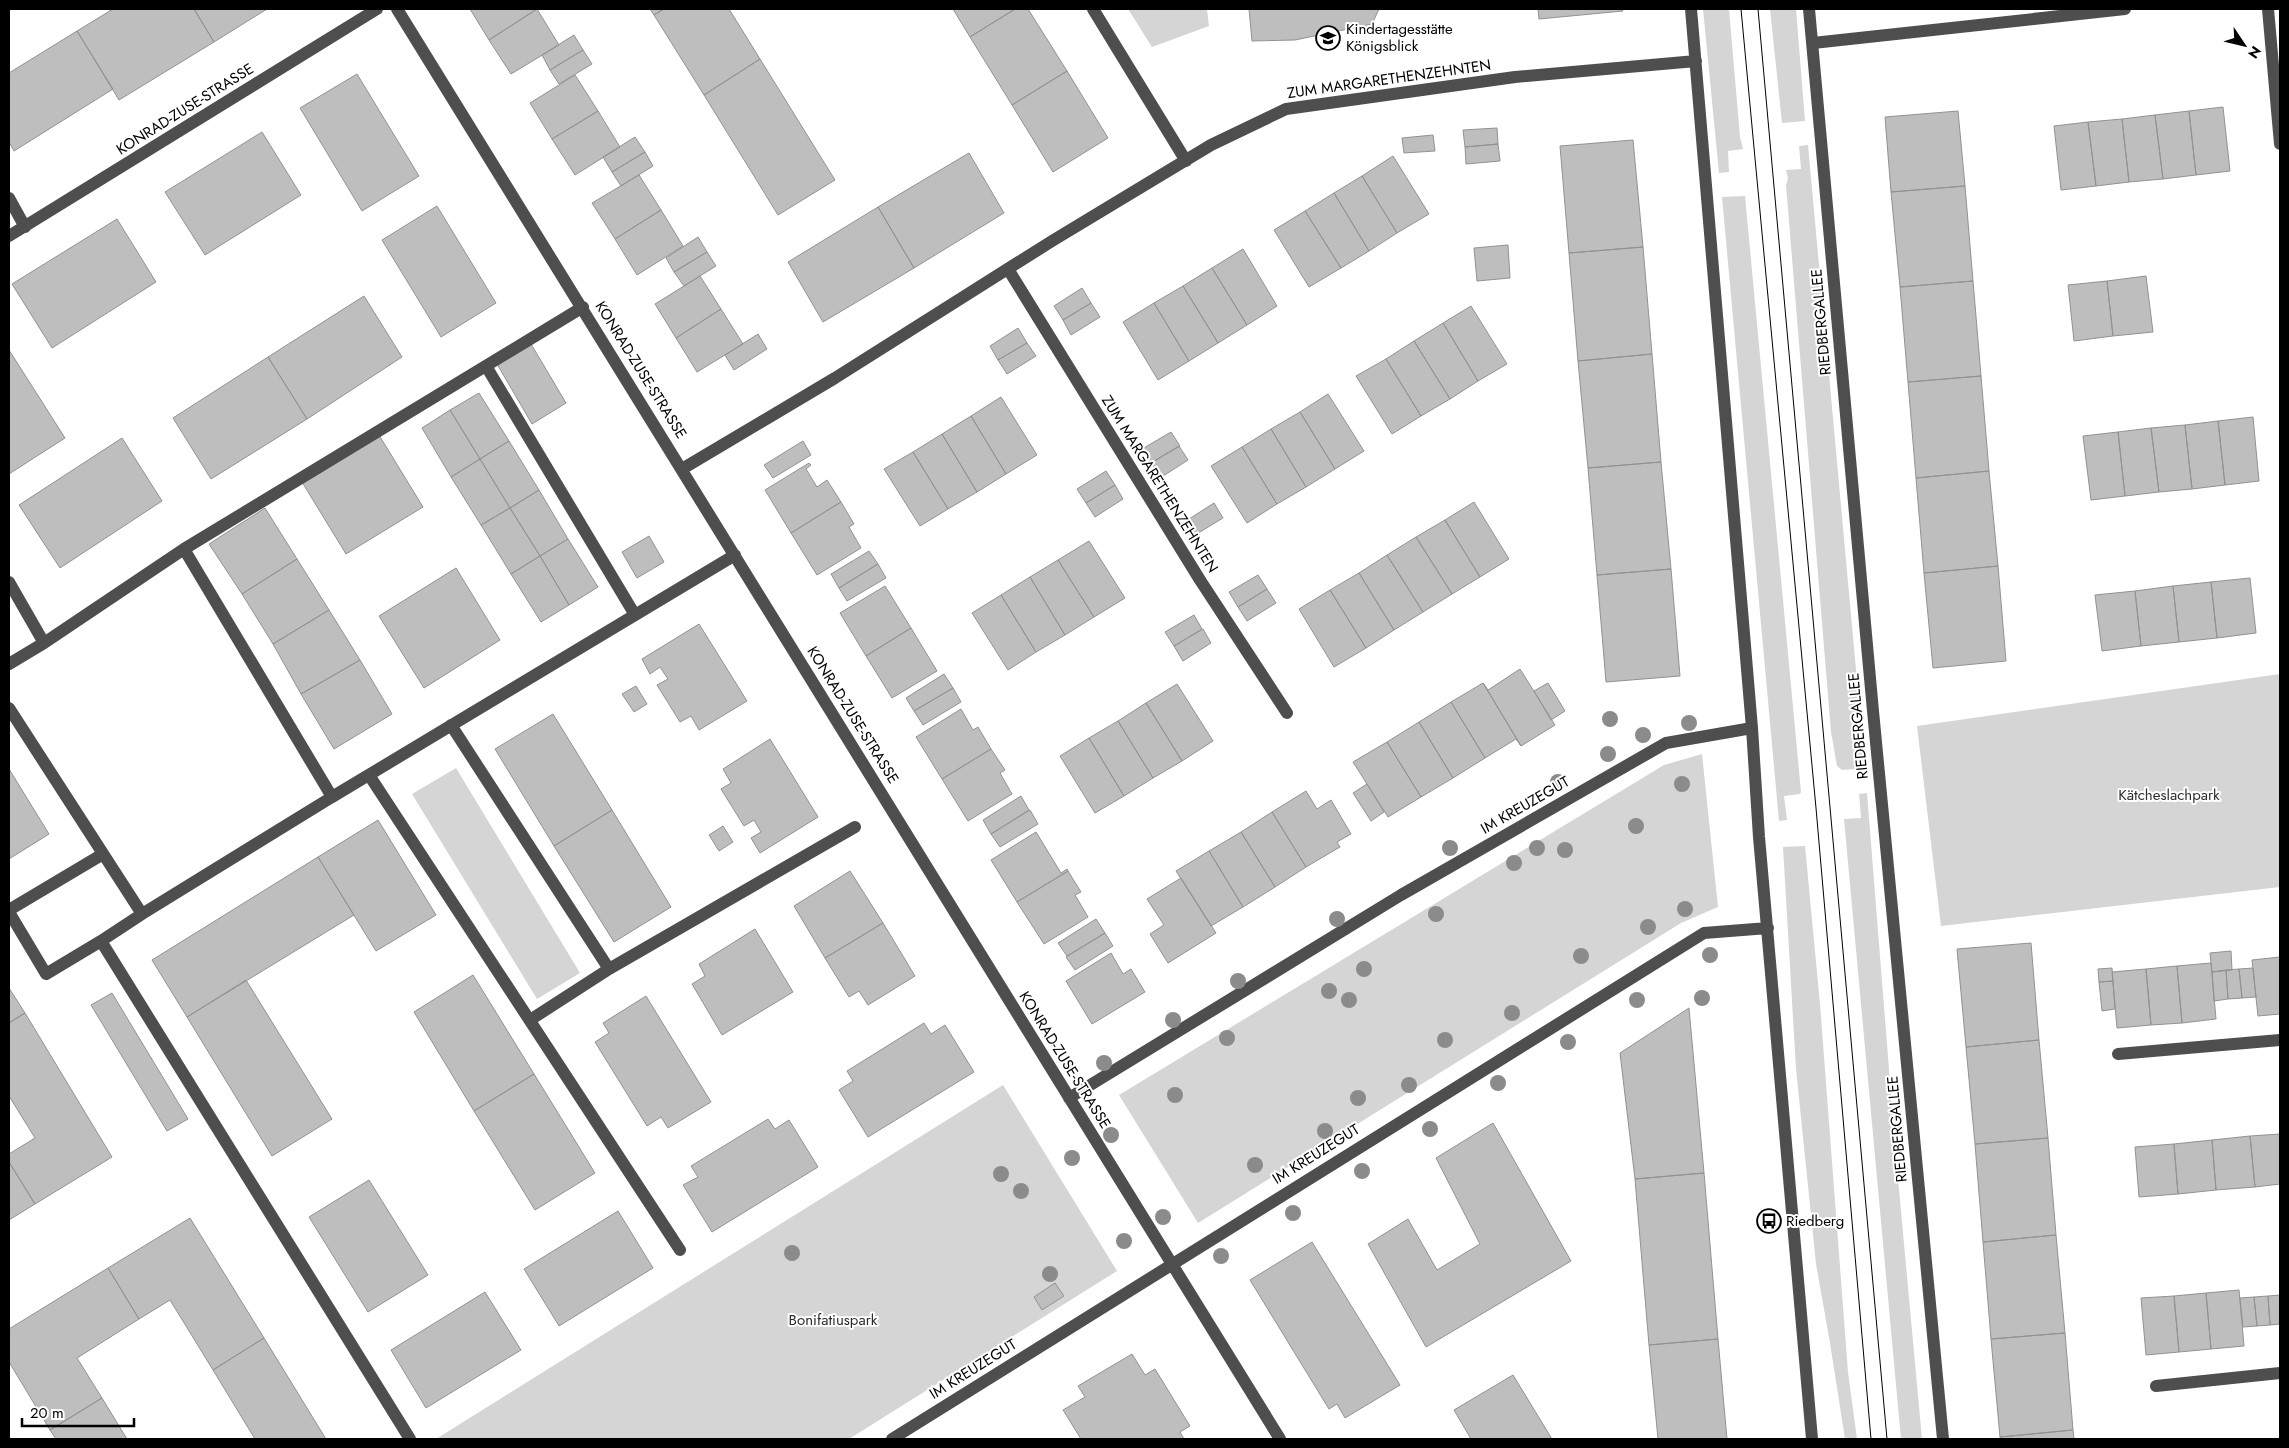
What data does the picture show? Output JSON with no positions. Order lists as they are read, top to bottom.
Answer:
{
  "streets": {
    "street": [
      "ZUM MARGARETHENZEHNTEN",
      "KONRAD-ZUSE-STRASSE",
      "RIEDBERGALLEE",
      "IM KREUZEGUT"
    ]
  },
  "crossings": [
    ["ZUM MARGARETHENZEHNTEN", "KONRAD-ZUSE-STRASSE"],
    ["KONRAD-ZUSE-STRASSE", "IM KREUZEGUT"]
  ],
  "parks": ["Kätcheslachpark", "Bonifatiuspark"],
  "places": {
    "school or university": ["Kindertagesstätte Königsblick"],
    "bus stop": ["Riedberg"]
  },
  "scale_bar": "20 m",
  "north": "bottom right"
}
